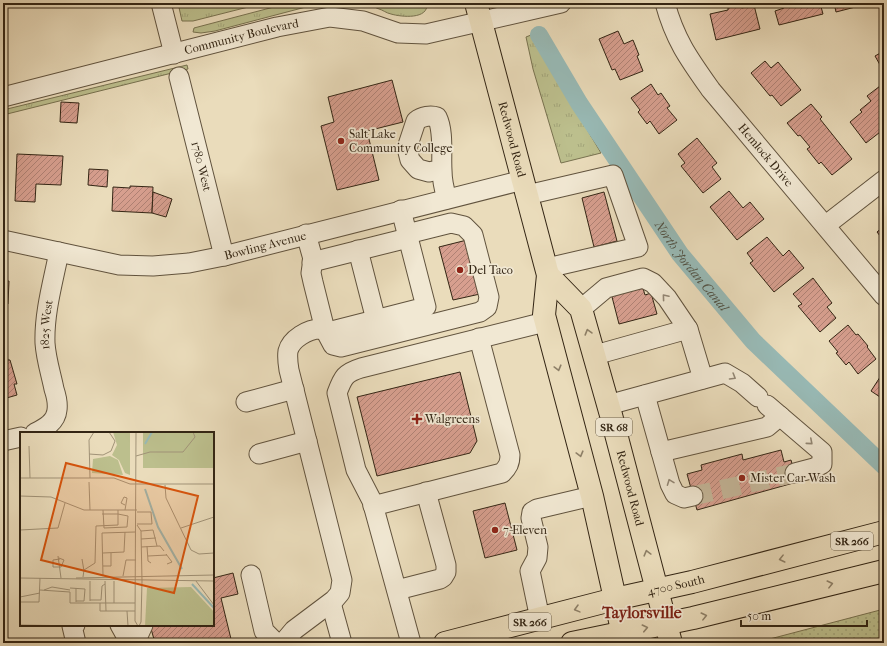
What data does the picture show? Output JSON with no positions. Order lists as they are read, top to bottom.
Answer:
{
  "streets": {
    "main road": [
      "Redwood Road",
      "SR 68",
      "SR 266",
      "4700 South"
    ],
    "street": [
      "Community Boulevard",
      "Hemlock Drive",
      "1780 West",
      "Bowling Avenue",
      "1825 West"
    ]
  },
  "crossings": [
    ["Community Boulevard", "Redwood Road"],
    ["Redwood Road", "Bowling Avenue"],
    ["Redwood Road", "4700 South"],
    ["1780 West", "Bowling Avenue"],
    ["Bowling Avenue", "1825 West"]
  ],
  "districts": ["Taylorsville"],
  "water": ["North Jordan Canal"],
  "places": {
    "other": [
      "Salt Lake Community College",
      "Del Taco",
      "Mister Car Wash",
      "7-Eleven"
    ],
    "health": ["Walgreens"]
  },
  "scale_bar": "50 m"
}
